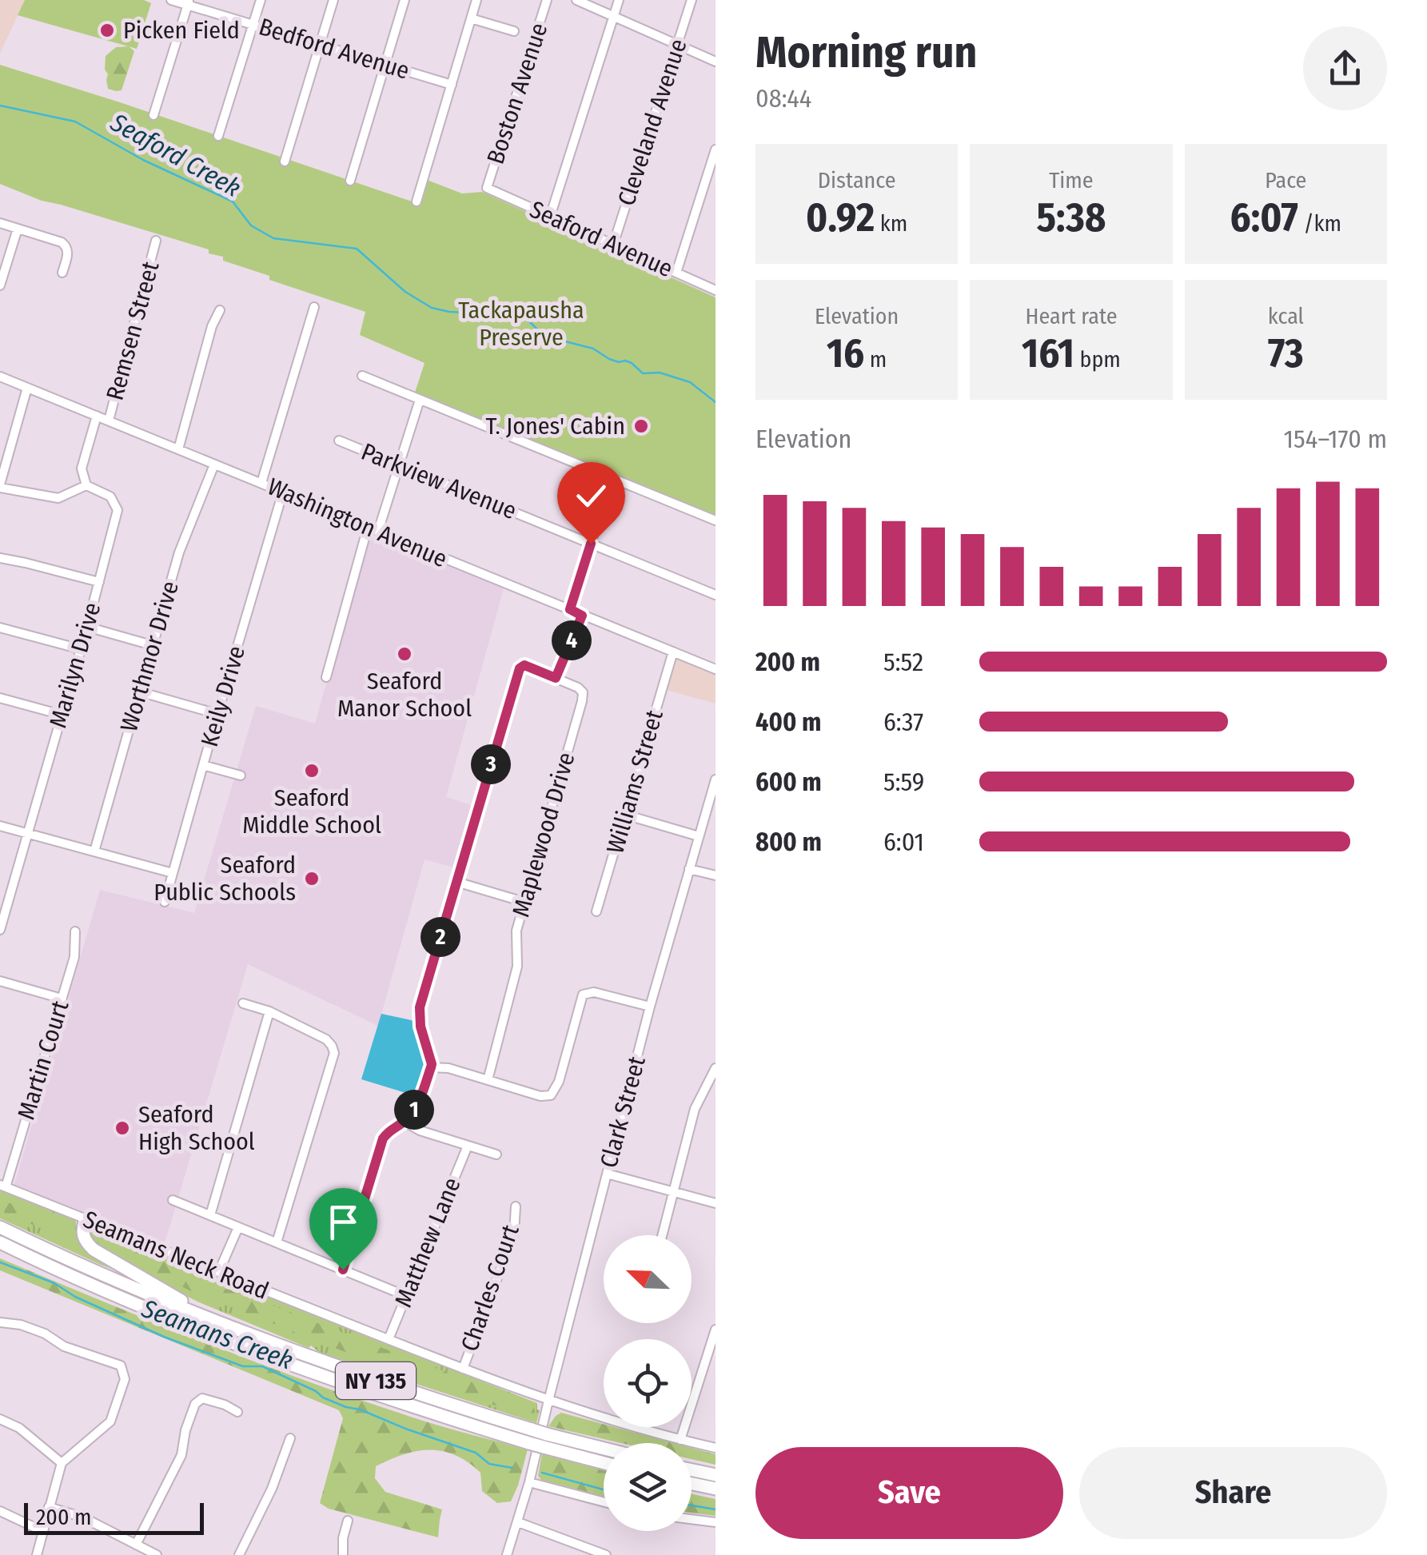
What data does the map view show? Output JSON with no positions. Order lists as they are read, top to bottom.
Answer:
{
  "streets": {
    "highway": ["NY 135"],
    "street": [
      "Bedford Avenue",
      "Boston Avenue",
      "Cleveland Avenue",
      "Seaford Avenue",
      "Remsen Street",
      "Parkview Avenue",
      "Washington Avenue",
      "Worthmor Drive",
      "Marilyn Drive",
      "Keily Drive",
      "Williams Street",
      "Maplewood Drive",
      "Martin Court",
      "Clark Street",
      "Matthew Lane",
      "Seamans Neck Road",
      "Charles Court"
    ]
  },
  "crossings": [
    ["Boston Avenue", "Seaford Avenue"],
    ["Cleveland Avenue", "Seaford Avenue"],
    ["Remsen Street", "Washington Avenue"],
    ["Washington Avenue", "Worthmor Drive"],
    ["Washington Avenue", "Keily Drive"],
    ["Washington Avenue", "Williams Street"],
    ["Martin Court", "Seamans Neck Road"],
    ["Clark Street", "Seamans Neck Road"],
    ["Clark Street", "NY 135"],
    ["Matthew Lane", "Seamans Neck Road"],
    ["Seamans Neck Road", "Charles Court"]
  ],
  "water": ["Seaford Creek", "Seamans Creek"],
  "parks": ["Tackapausha Preserve"],
  "places": [
    "Picken Field",
    "T. Jones' Cabin",
    "Seaford Manor School",
    "Seaford Middle School",
    "Seaford Public Schools",
    "Seaford High School"
  ],
  "scale_bar": "200 m",
  "north": "top left",
  "page": {
    "heading": ["Morning run", "08:44"],
    "stats": [
      ["Distance", "0.92 km"],
      ["Time", "5:38"],
      ["Pace", "6:07 /km"],
      ["Elevation", "16 m"],
      ["Heart rate", "161 bpm"],
      ["kcal", "73"]
    ],
    "chart": ["Elevation", "154–170 m"],
    "pins": [
      "4",
      "3",
      "2",
      "1"
    ],
    "list": [
      {
        "name": "200 m",
        "note": "5:52"
      },
      {
        "name": "400 m",
        "note": "6:37"
      },
      {
        "name": "600 m",
        "note": "5:59"
      },
      {
        "name": "800 m",
        "note": "6:01"
      }
    ],
    "buttons": ["Save", "Share"],
    "scale": "200 m"
  }
}
